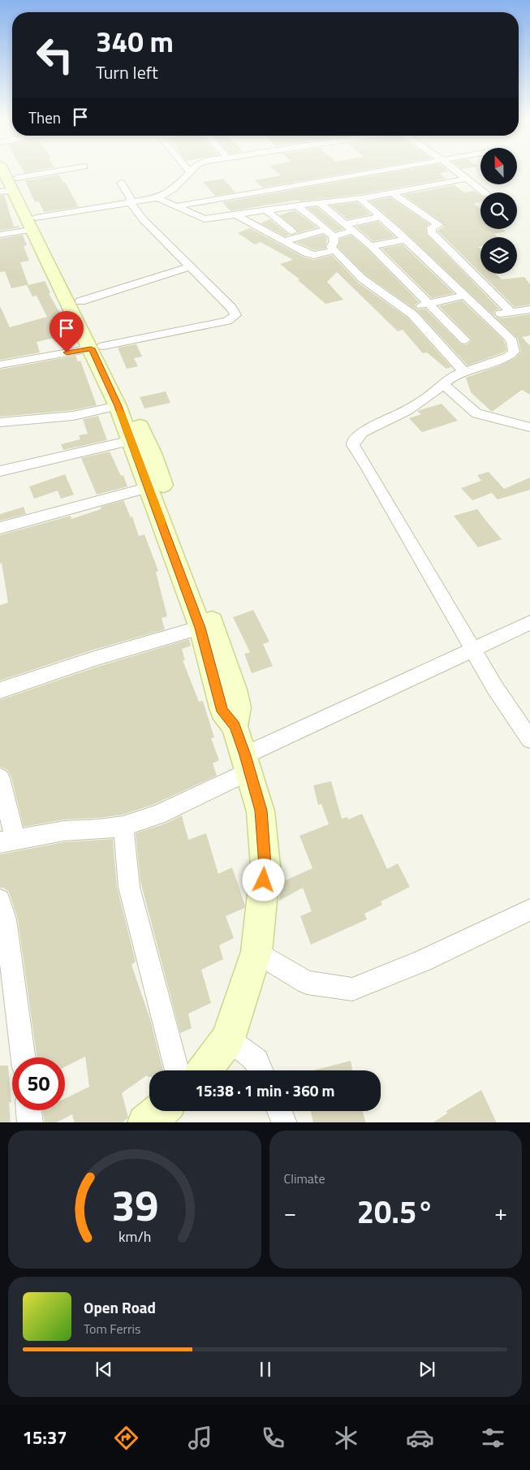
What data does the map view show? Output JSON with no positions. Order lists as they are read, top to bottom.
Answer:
{
  "north": "top",
  "page": {
    "turn": ["340 m", "Turn left"],
    "then": "Then",
    "limit": "50",
    "trip": "15:38 · 1 min · 360 m",
    "tile": "Climate",
    "heat": ["−", "20.5°", "+"],
    "song": ["Open Road", "Tom Ferris"],
    "tabs": "15:37",
    "gauge": ["39", "km/h"]
  }
}
